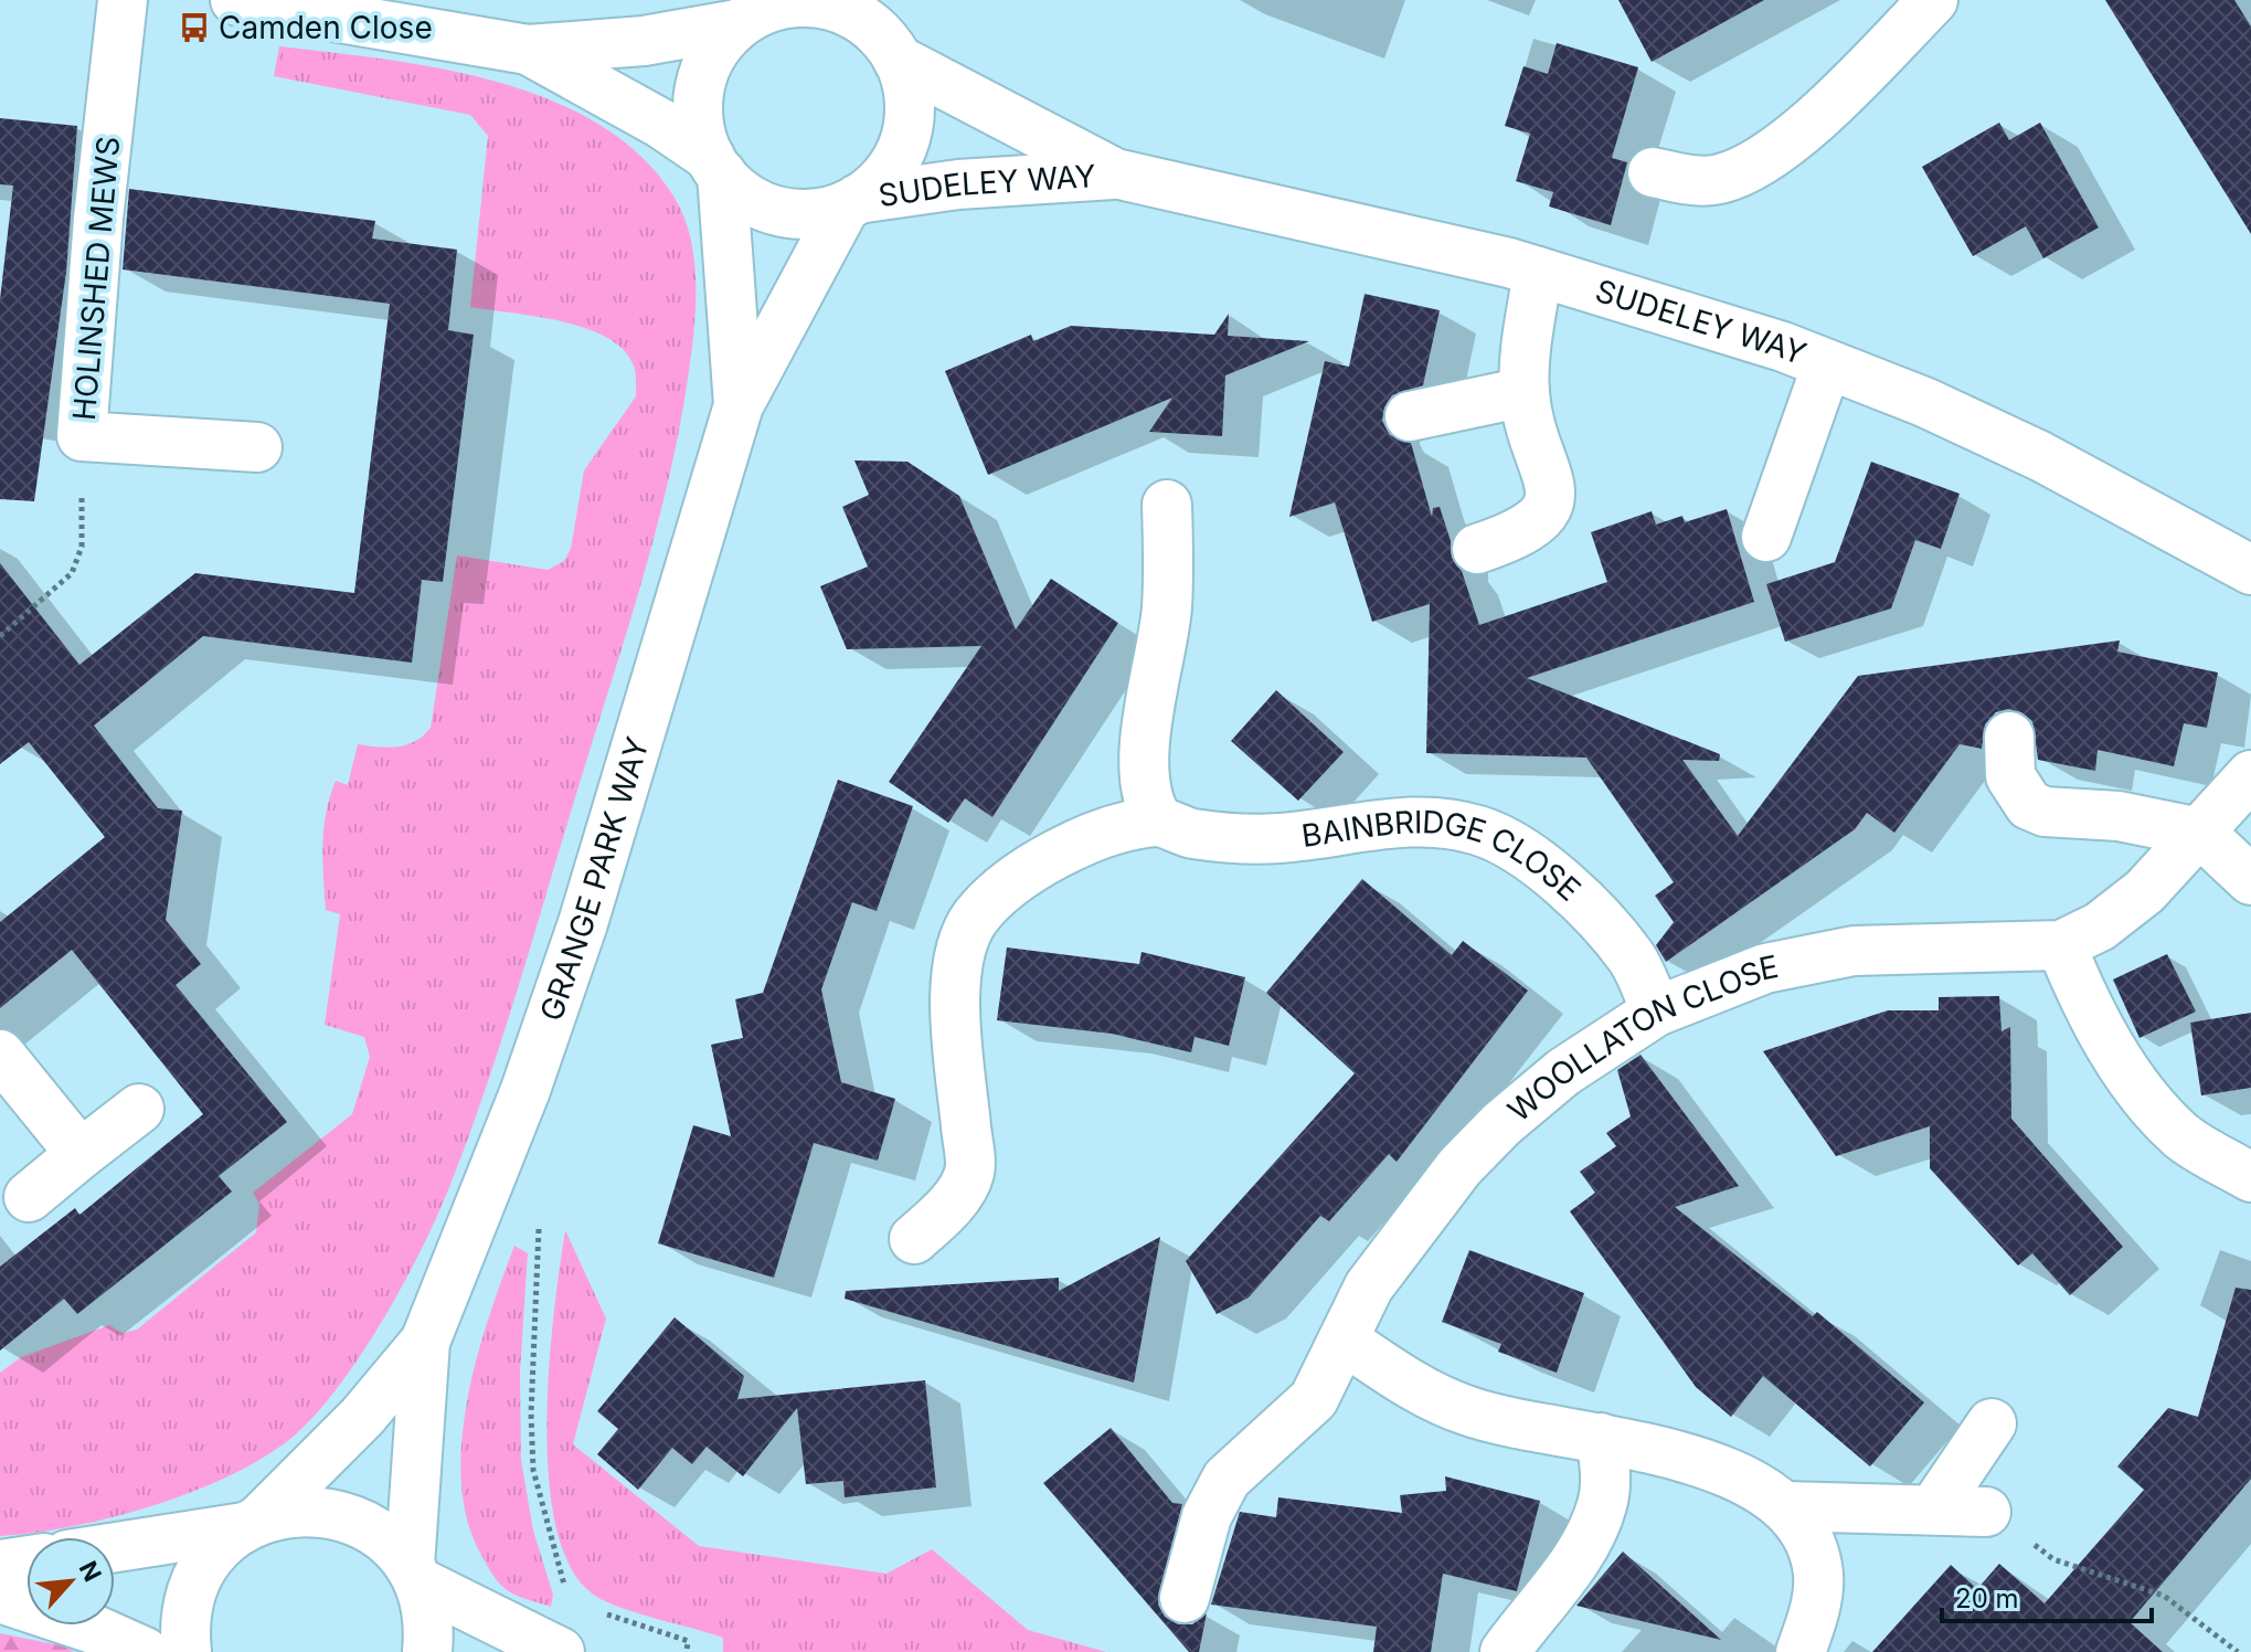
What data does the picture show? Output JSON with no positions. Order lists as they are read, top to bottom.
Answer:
{
  "streets": {
    "street": [
      "SUDELEY WAY",
      "HOLINSHED MEWS",
      "BAINBRIDGE CLOSE",
      "GRANGE PARK WAY",
      "WOOLLATON CLOSE"
    ]
  },
  "crossings": [
    ["SUDELEY WAY", "GRANGE PARK WAY"],
    ["BAINBRIDGE CLOSE", "WOOLLATON CLOSE"]
  ],
  "places": {
    "bus stop": ["Camden Close"]
  },
  "scale_bar": "20 m",
  "north": "top right"
}
